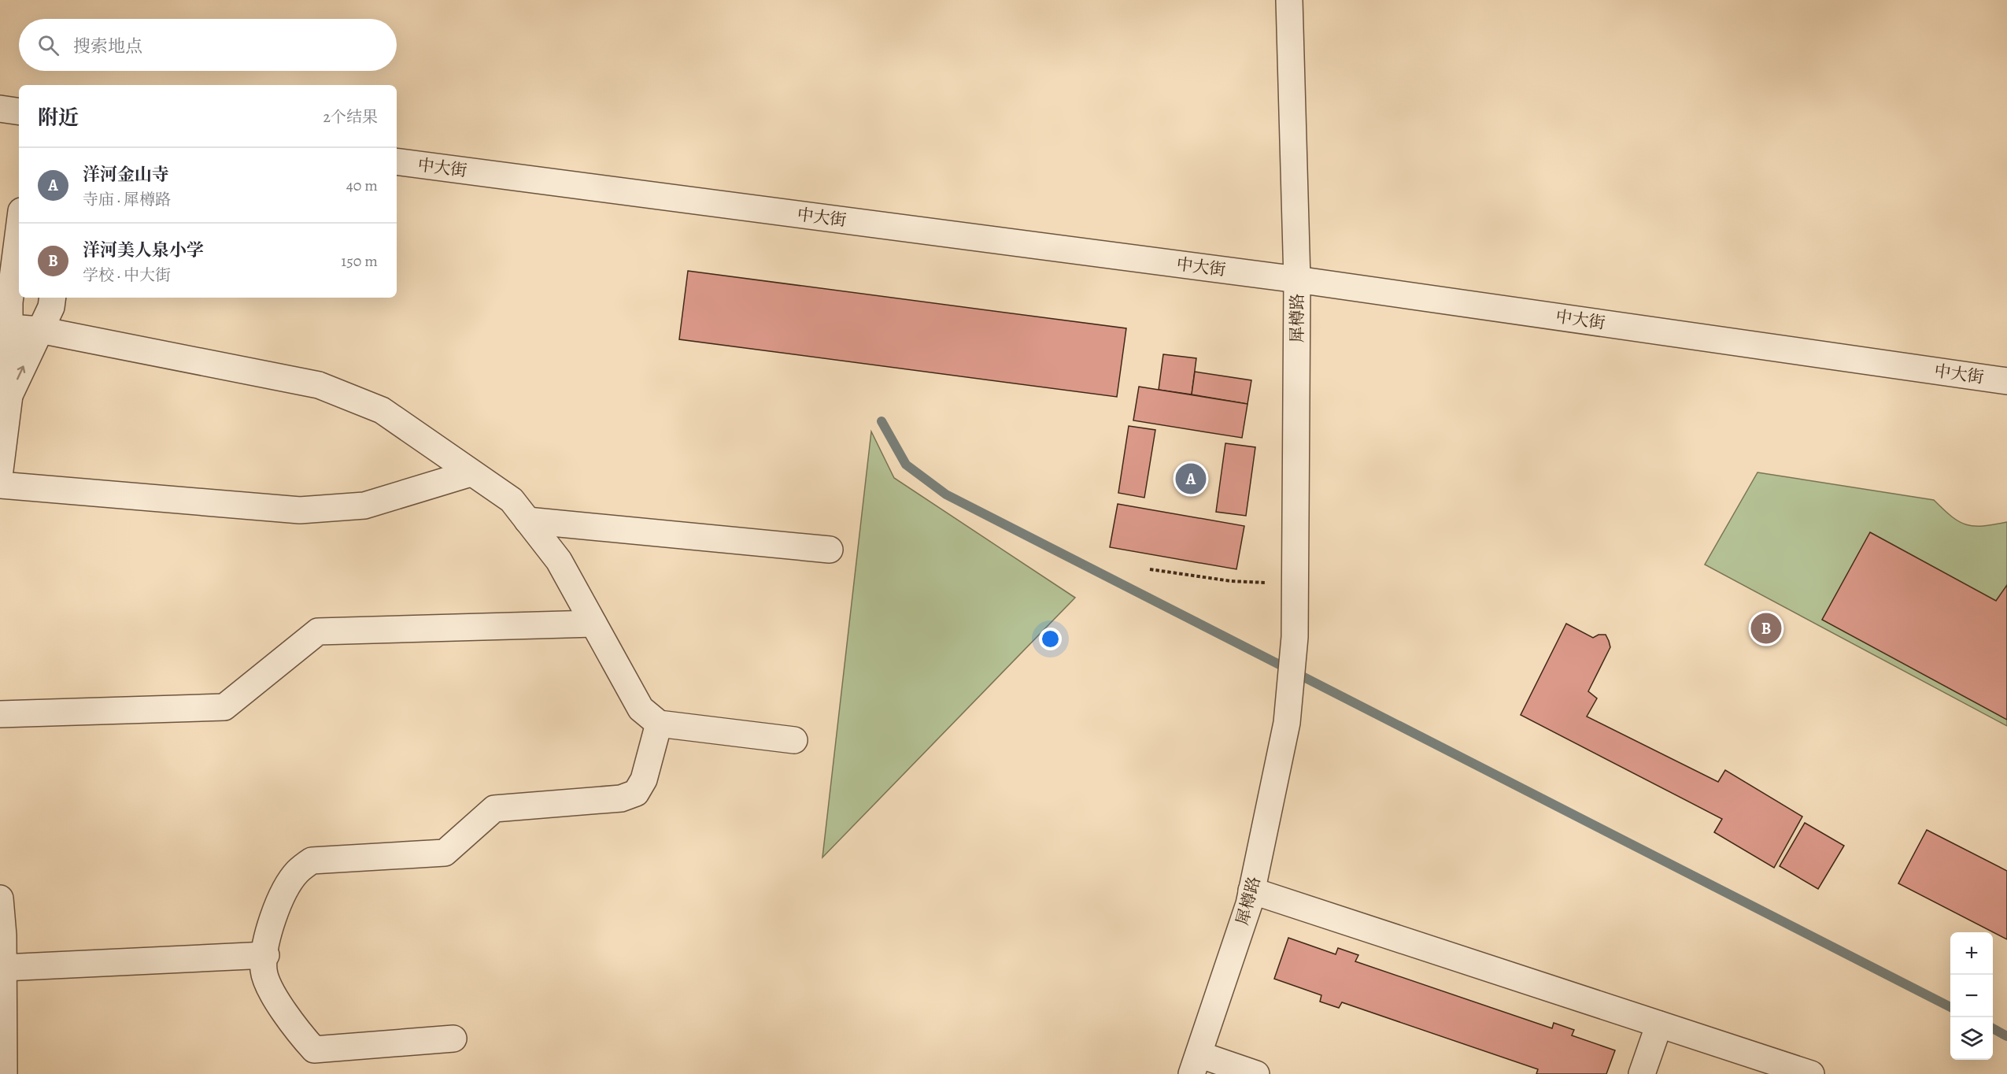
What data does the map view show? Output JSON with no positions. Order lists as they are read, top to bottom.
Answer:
{
  "streets": {
    "street": ["中大街", "犀樽路"]
  },
  "crossings": [
    ["中大街", "犀樽路"]
  ],
  "page": {
    "search": "搜索地点",
    "heading": ["附近", "2个结果"],
    "list": [
      {
        "mark": "A",
        "name": "洋河金山寺",
        "note": "寺庙 · 犀樽路",
        "value": "40 m"
      },
      {
        "mark": "B",
        "name": "洋河美人泉小学",
        "note": "学校 · 中大街",
        "value": "150 m"
      }
    ],
    "pins": ["A", "B"],
    "map_buttons": ["+", "−"]
  }
}
